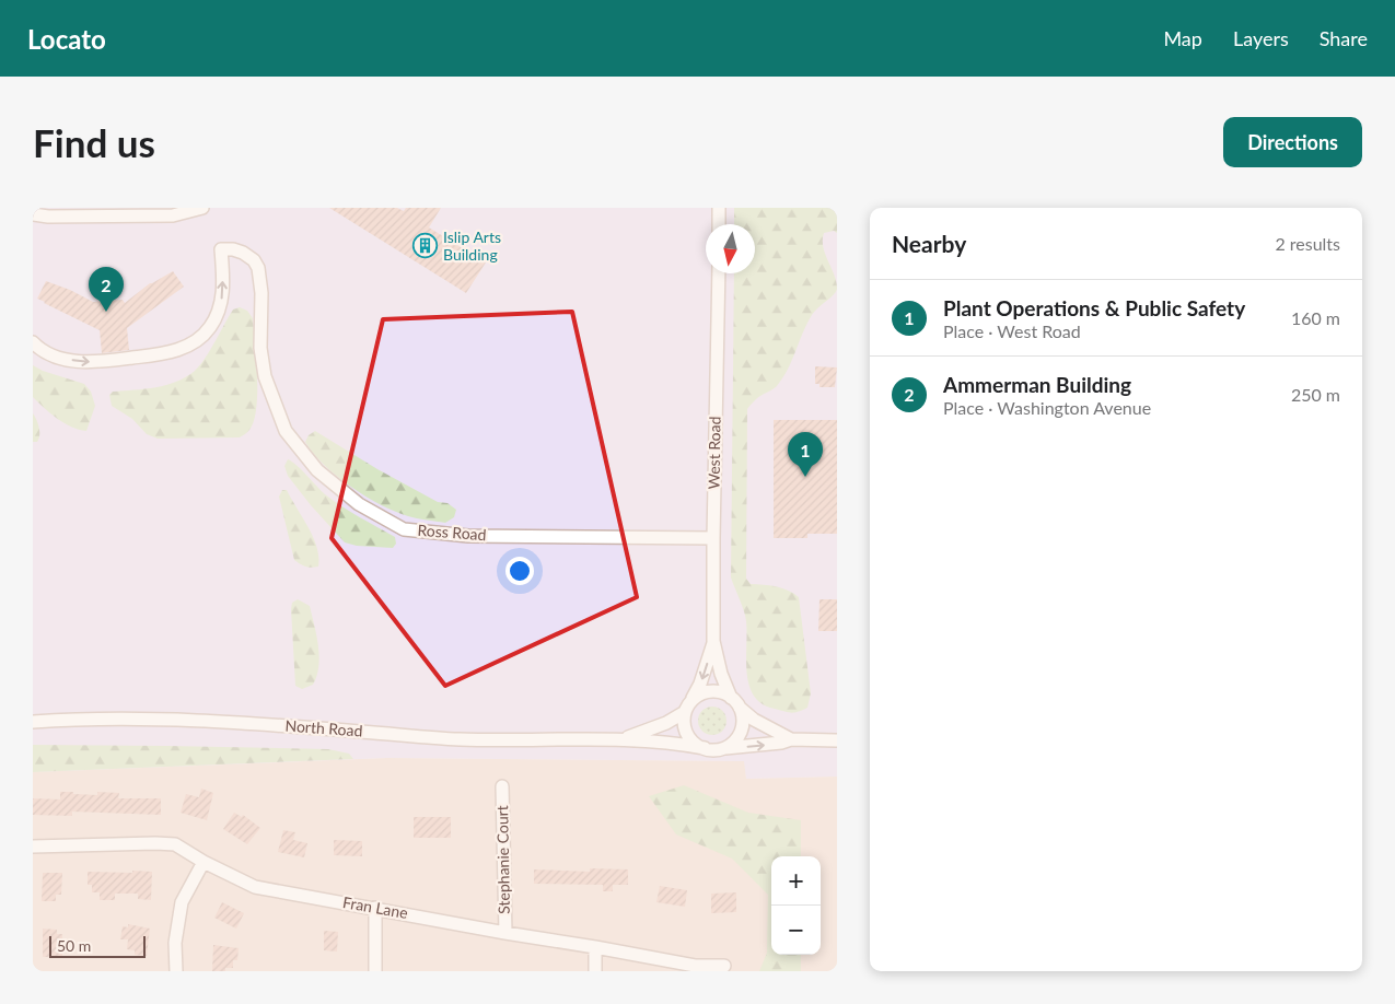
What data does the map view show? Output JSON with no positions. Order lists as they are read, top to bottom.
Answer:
{
  "streets": {
    "street": [
      "West Road",
      "Ross Road",
      "North Road",
      "Stephanie Court",
      "Fran Lane"
    ]
  },
  "crossings": [
    ["West Road", "Ross Road"],
    ["West Road", "North Road"],
    ["Stephanie Court", "Fran Lane"]
  ],
  "places": {
    "building": ["Islip Arts Building"]
  },
  "scale_bar": "50 m",
  "north": "bottom",
  "page": {
    "header": "Locato",
    "nav": ["Map", "Layers", "Share"],
    "buttons": "Directions",
    "title": "Find us",
    "heading": ["Nearby", "2 results"],
    "pins": ["2", "1"],
    "list": [
      {
        "mark": "1",
        "name": "Plant Operations & Public Safety",
        "note": "Place · West Road",
        "value": "160 m"
      },
      {
        "mark": "2",
        "name": "Ammerman Building",
        "note": "Place · Washington Avenue",
        "value": "250 m"
      }
    ],
    "map_buttons": ["+", "−"],
    "scale": "50 m"
  }
}
